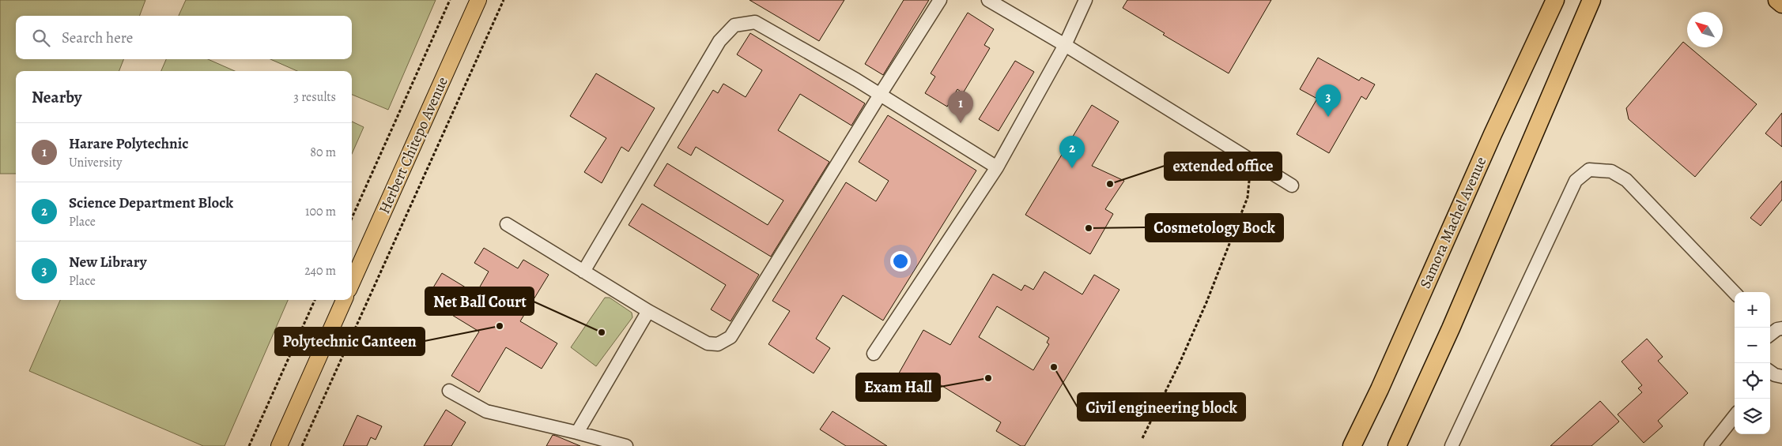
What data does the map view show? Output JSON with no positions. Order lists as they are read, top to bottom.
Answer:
{
  "streets": {
    "highway": ["Samora Machel Avenue"],
    "main road": ["Herbert Chitepo Avenue"]
  },
  "places": [
    "extended office",
    "Cosmetology Bock",
    "Polytechnic Canteen",
    "Net Ball Court",
    "Civil engineering block",
    "Exam Hall"
  ],
  "north": "top left",
  "page": {
    "search": "Search here",
    "heading": ["Nearby", "3 results"],
    "pins": ["3", "1", "2"],
    "list": [
      {
        "mark": "1",
        "name": "Harare Polytechnic",
        "note": "University",
        "value": "80 m"
      },
      {
        "mark": "2",
        "name": "Science Department Block",
        "note": "Place",
        "value": "100 m"
      },
      {
        "mark": "3",
        "name": "New Library",
        "note": "Place",
        "value": "240 m"
      }
    ],
    "map_buttons": ["+", "−"]
  }
}
